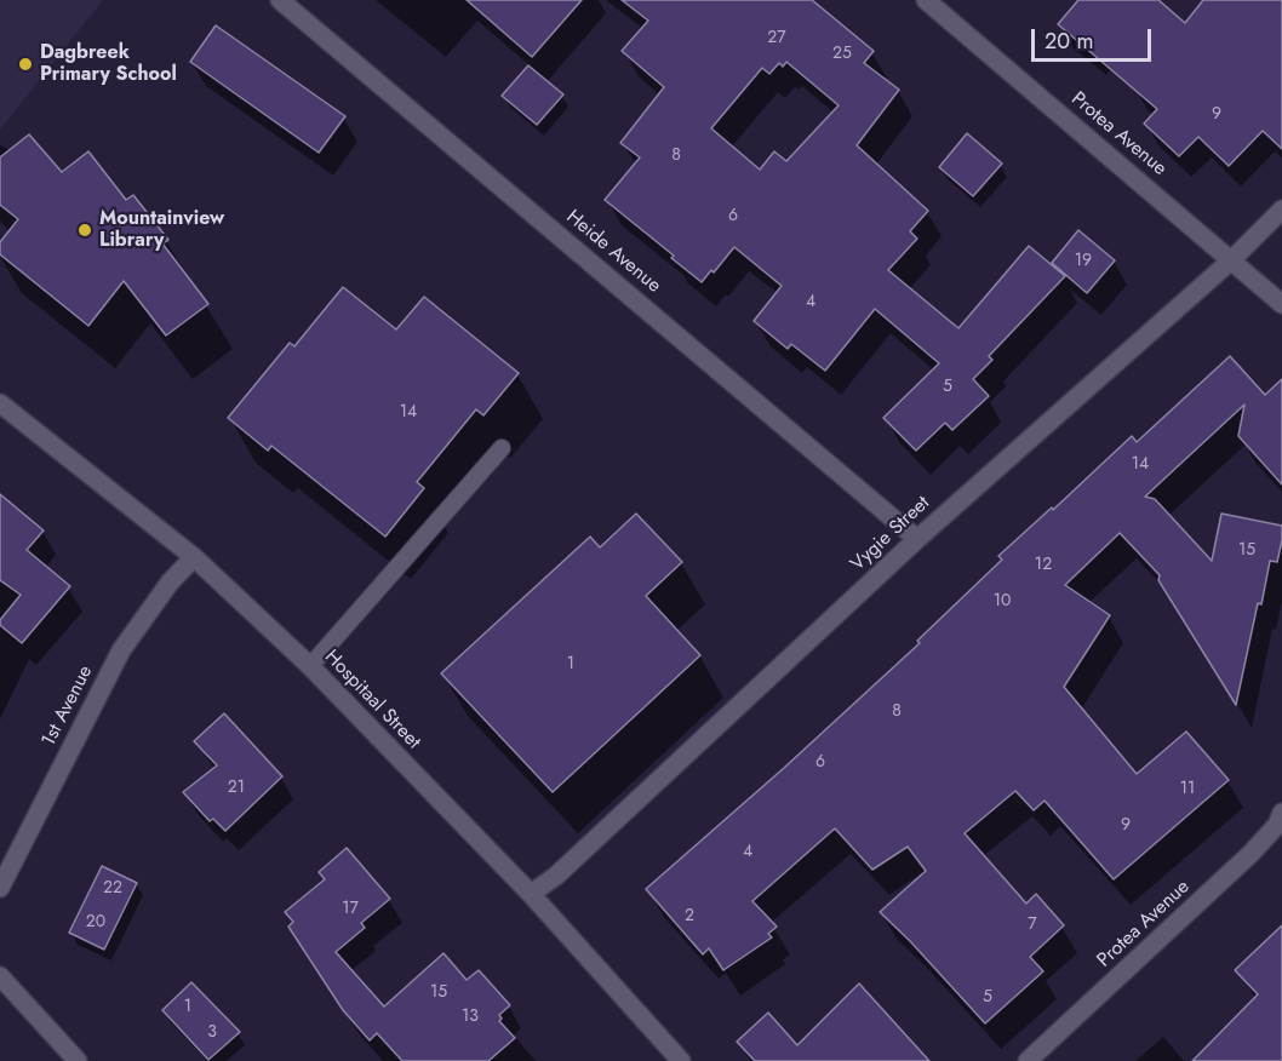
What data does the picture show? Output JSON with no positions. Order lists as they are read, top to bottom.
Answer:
{
  "streets": {
    "street": [
      "Protea Avenue",
      "Heide Avenue",
      "Vygie Street",
      "Hospitaal Street",
      "1st Avenue"
    ]
  },
  "crossings": [
    ["Protea Avenue", "Vygie Street"],
    ["Heide Avenue", "Vygie Street"],
    ["Vygie Street", "Hospitaal Street"],
    ["Hospitaal Street", "1st Avenue"]
  ],
  "places": ["Dagbreek Primary School", "Mountainview Library"],
  "house_numbers": [
    "27",
    "25",
    "9",
    "8",
    "6",
    "19",
    "4",
    "5",
    "14",
    "14",
    "15",
    "12",
    "10",
    "1",
    "8",
    "6",
    "21",
    "11",
    "9",
    "4",
    "22",
    "17",
    "2",
    "20",
    "7",
    "15",
    "5",
    "1",
    "13",
    "3"
  ],
  "scale_bar": "20 m"
}
